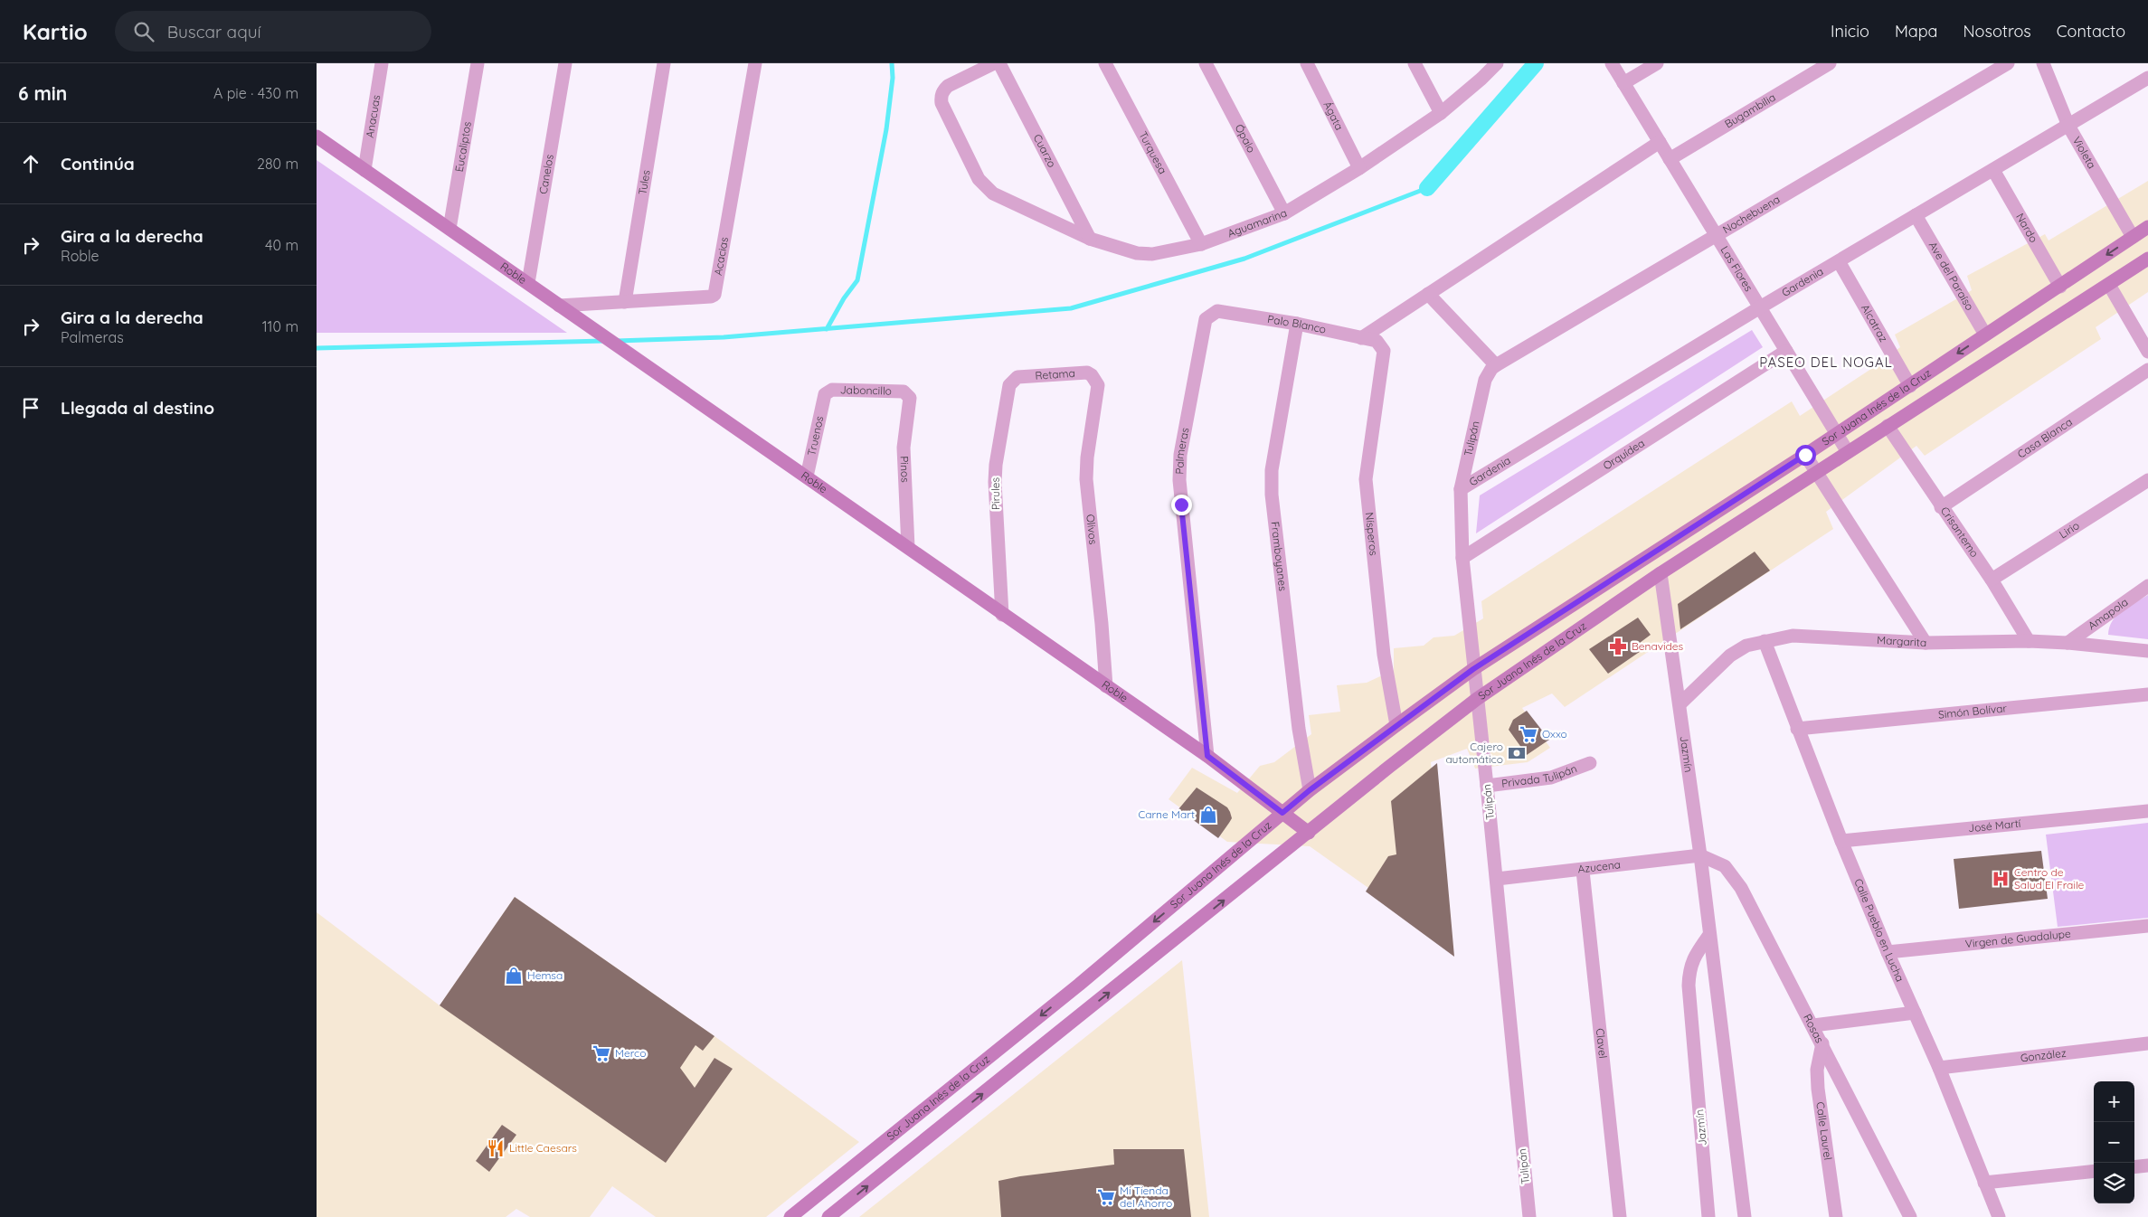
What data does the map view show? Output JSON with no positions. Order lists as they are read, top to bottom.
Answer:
{
  "streets": {
    "main road": ["Roble", "Sor Juana Inés de la Cruz"],
    "street": [
      "Bugambilia",
      "Ágata",
      "Anacuas",
      "Ópalo",
      "Eucaliptos",
      "Cuarzo",
      "Violeta",
      "Turquesa",
      "Canelos",
      "Tules",
      "Nochebuena",
      "Aguamarina",
      "Nardo",
      "Acacias",
      "Las Flores",
      "Ave del Paraíso",
      "Gardenia",
      "Alcatraz",
      "Palo Blanco",
      "Retama",
      "Jaboncillo",
      "Truenos",
      "Tulipán",
      "Casa Blanca",
      "Palmeras",
      "Orquídea",
      "Pinos",
      "Pirules",
      "Olivos",
      "Lirio",
      "Crisantemo",
      "Nísperos",
      "Framboyanes",
      "Amapola",
      "Margarita",
      "Simón Bolívar",
      "Jazmín",
      "Privada Tulipán",
      "José Martí",
      "Azucena",
      "Calle Pueblo en Lucha",
      "Virgen de Guadalupe",
      "Rosas",
      "Clavel",
      "González",
      "Calle Laurel"
    ]
  },
  "crossings": [
    ["Bugambilia", "Las Flores"],
    ["Ágata", "Aguamarina"],
    ["Anacuas", "Roble"],
    ["Ópalo", "Aguamarina"],
    ["Eucaliptos", "Roble"],
    ["Cuarzo", "Aguamarina"],
    ["Violeta", "Gardenia"],
    ["Violeta", "Sor Juana Inés de la Cruz"],
    ["Turquesa", "Aguamarina"],
    ["Canelos", "Roble"],
    ["Tules", "Acacias"],
    ["Nochebuena", "Las Flores"],
    ["Nochebuena", "Tulipán"],
    ["Nardo", "Gardenia"],
    ["Nardo", "Sor Juana Inés de la Cruz"],
    ["Acacias", "Roble"],
    ["Las Flores", "Gardenia"],
    ["Las Flores", "Sor Juana Inés de la Cruz"],
    ["Las Flores", "Orquídea"],
    ["Roble", "Sor Juana Inés de la Cruz"],
    ["Roble", "Truenos"],
    ["Roble", "Palmeras"],
    ["Roble", "Pinos"],
    ["Roble", "Pirules"],
    ["Roble", "Olivos"],
    ["Ave del Paraíso", "Gardenia"],
    ["Ave del Paraíso", "Sor Juana Inés de la Cruz"],
    ["Gardenia", "Alcatraz"],
    ["Gardenia", "Tulipán"],
    ["Alcatraz", "Sor Juana Inés de la Cruz"],
    ["Palo Blanco", "Palmeras"],
    ["Palo Blanco", "Nísperos"],
    ["Palo Blanco", "Framboyanes"],
    ["Retama", "Pirules"],
    ["Retama", "Olivos"],
    ["Jaboncillo", "Truenos"],
    ["Jaboncillo", "Pinos"],
    ["Sor Juana Inés de la Cruz", "Tulipán"],
    ["Sor Juana Inés de la Cruz", "Crisantemo"],
    ["Sor Juana Inés de la Cruz", "Nísperos"],
    ["Sor Juana Inés de la Cruz", "Framboyanes"],
    ["Sor Juana Inés de la Cruz", "Jazmín"],
    ["Tulipán", "Orquídea"],
    ["Tulipán", "Privada Tulipán"],
    ["Tulipán", "Azucena"],
    ["Casa Blanca", "Crisantemo"],
    ["Lirio", "Crisantemo"],
    ["Crisantemo", "Margarita"],
    ["Amapola", "Margarita"],
    ["Margarita", "Jazmín"],
    ["Margarita", "Calle Pueblo en Lucha"],
    ["Simón Bolívar", "Calle Pueblo en Lucha"],
    ["Jazmín", "Azucena"],
    ["Jazmín", "Rosas"],
    ["José Martí", "Calle Pueblo en Lucha"],
    ["Azucena", "Rosas"],
    ["Azucena", "Clavel"],
    ["Calle Pueblo en Lucha", "Virgen de Guadalupe"],
    ["Calle Pueblo en Lucha", "González"],
    ["Rosas", "Calle Laurel"]
  ],
  "districts": ["PASEO DEL NOGAL"],
  "places": {
    "pharmacy": ["Benavides"],
    "supermarket": ["Oxxo", "Merco", "Mi Tienda del Ahorro"],
    "bank": ["Cajero automático"],
    "shop": ["Carne Mart", "Hemsa"],
    "hospital": ["Centro de Salud El Fraile"],
    "restaurant": ["Little Caesars"]
  },
  "page": {
    "header": "Kartio",
    "search": "Buscar aquí",
    "nav": [
      "Inicio",
      "Mapa",
      "Nosotros",
      "Contacto"
    ],
    "heading": ["6 min", "A pie · 430 m"],
    "list": [
      ["Continúa", "280 m"],
      ["Gira a la derecha", "Roble", "40 m"],
      ["Gira a la derecha", "Palmeras", "110 m"],
      "Llegada al destino"
    ],
    "map_buttons": ["+", "−"]
  }
}
